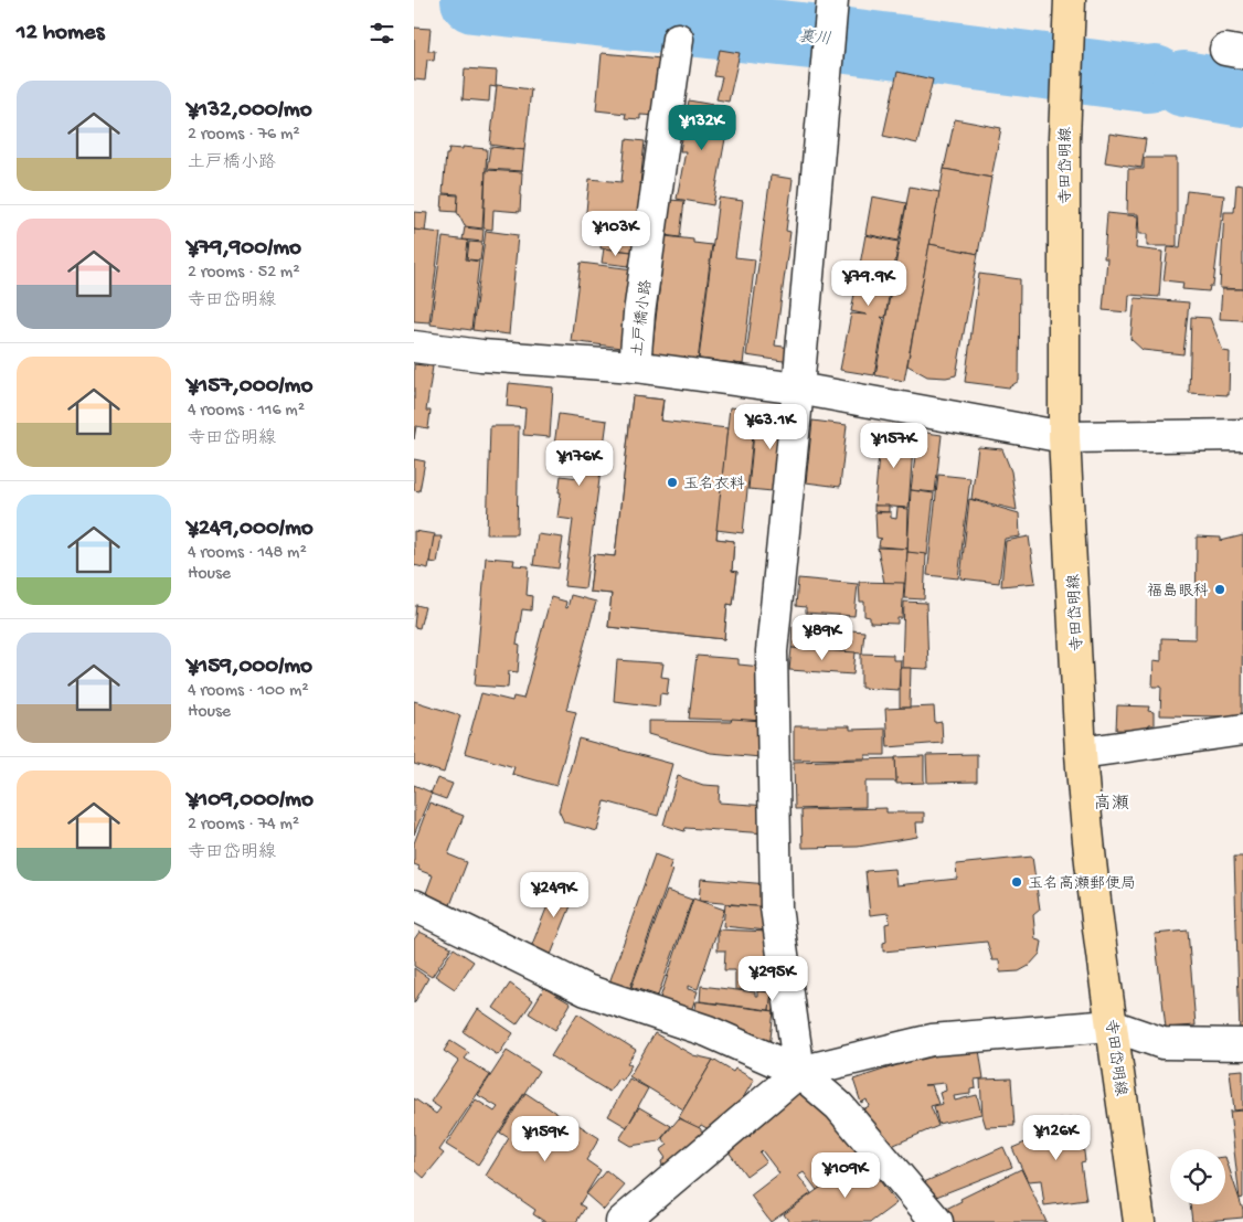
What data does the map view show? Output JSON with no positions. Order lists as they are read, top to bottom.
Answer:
{
  "streets": {
    "main road": ["寺田岱明線"],
    "street": ["土戸橋小路"]
  },
  "districts": ["高瀬"],
  "water": ["裏川"],
  "places": ["玉名衣料", "福島眼科", "玉名高瀬郵便局"],
  "page": {
    "heading": "12 homes",
    "list": [
      {
        "name": "¥132,000/mo",
        "note": "2 rooms · 76 m² · 土戸橋小路"
      },
      {
        "name": "¥79,900/mo",
        "note": "2 rooms · 52 m² · 寺田岱明線"
      },
      {
        "name": "¥157,000/mo",
        "note": "4 rooms · 116 m² · 寺田岱明線"
      },
      {
        "name": "¥249,000/mo",
        "note": "4 rooms · 148 m² · House"
      },
      {
        "name": "¥159,000/mo",
        "note": "4 rooms · 100 m² · House"
      },
      {
        "name": "¥109,000/mo",
        "note": "2 rooms · 74 m² · 寺田岱明線"
      }
    ],
    "price": [
      "¥132K",
      "¥103K",
      "¥79.9K",
      "¥63.1K",
      "¥157K",
      "¥176K",
      "¥89K",
      "¥249K",
      "¥295K",
      "¥126K",
      "¥159K",
      "¥109K"
    ]
  }
}
